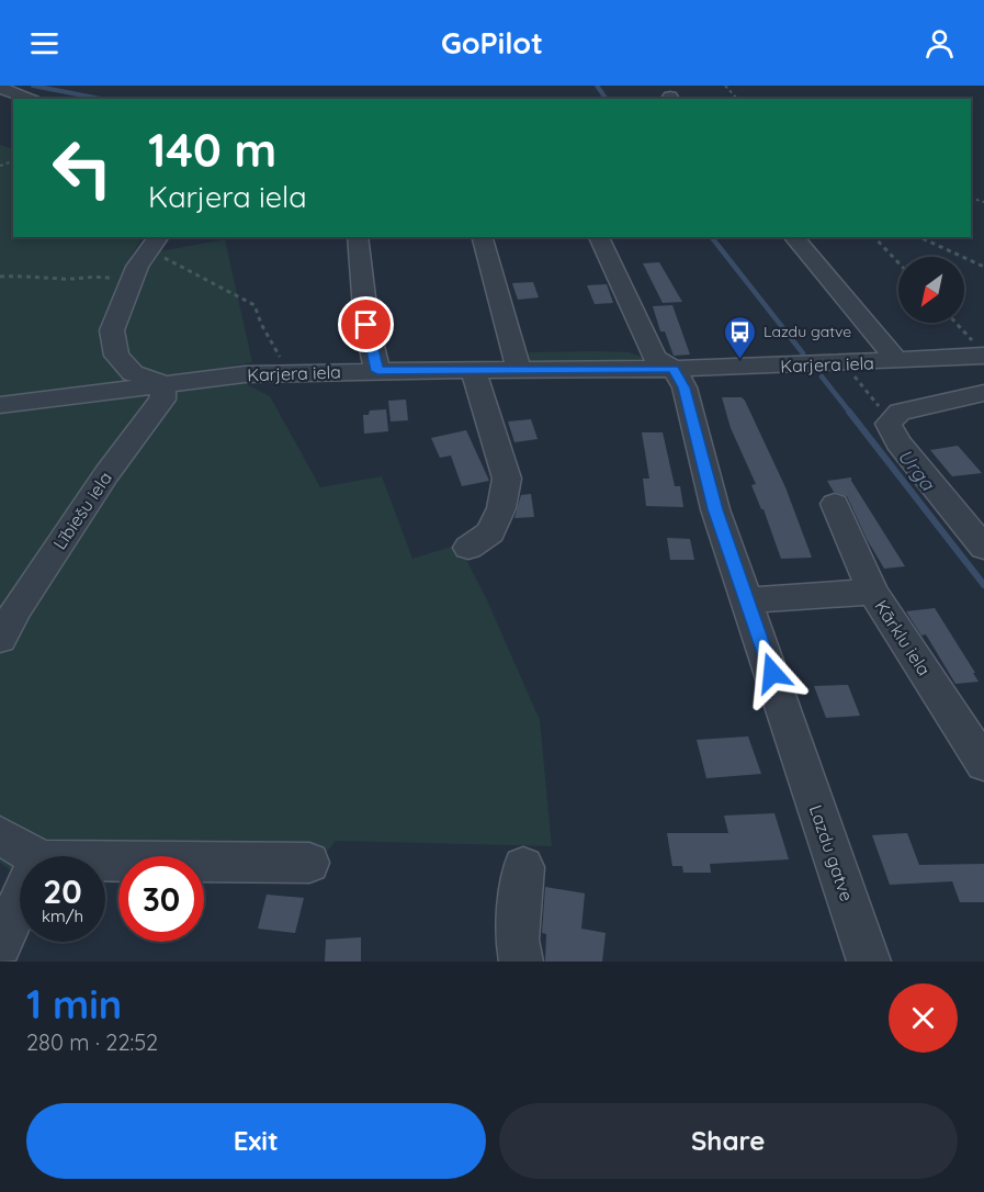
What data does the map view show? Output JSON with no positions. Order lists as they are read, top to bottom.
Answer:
{
  "streets": {
    "street": [
      "Karjera iela",
      "Lībiešu iela",
      "Kārklu iela",
      "Lazdu gatve"
    ]
  },
  "crossings": [
    ["Karjera iela", "Lībiešu iela"],
    ["Karjera iela", "Lazdu gatve"]
  ],
  "water": ["Urga"],
  "places": {
    "bus stop": ["Lazdu gatve"]
  },
  "north": "bottom left",
  "page": {
    "header": "GoPilot",
    "turn": ["140 m", "Karjera iela"],
    "speed": "20 km/h",
    "limit": "30",
    "heading": ["1 min", "280 m · 22:52"],
    "buttons": ["Exit", "Share"]
  }
}
